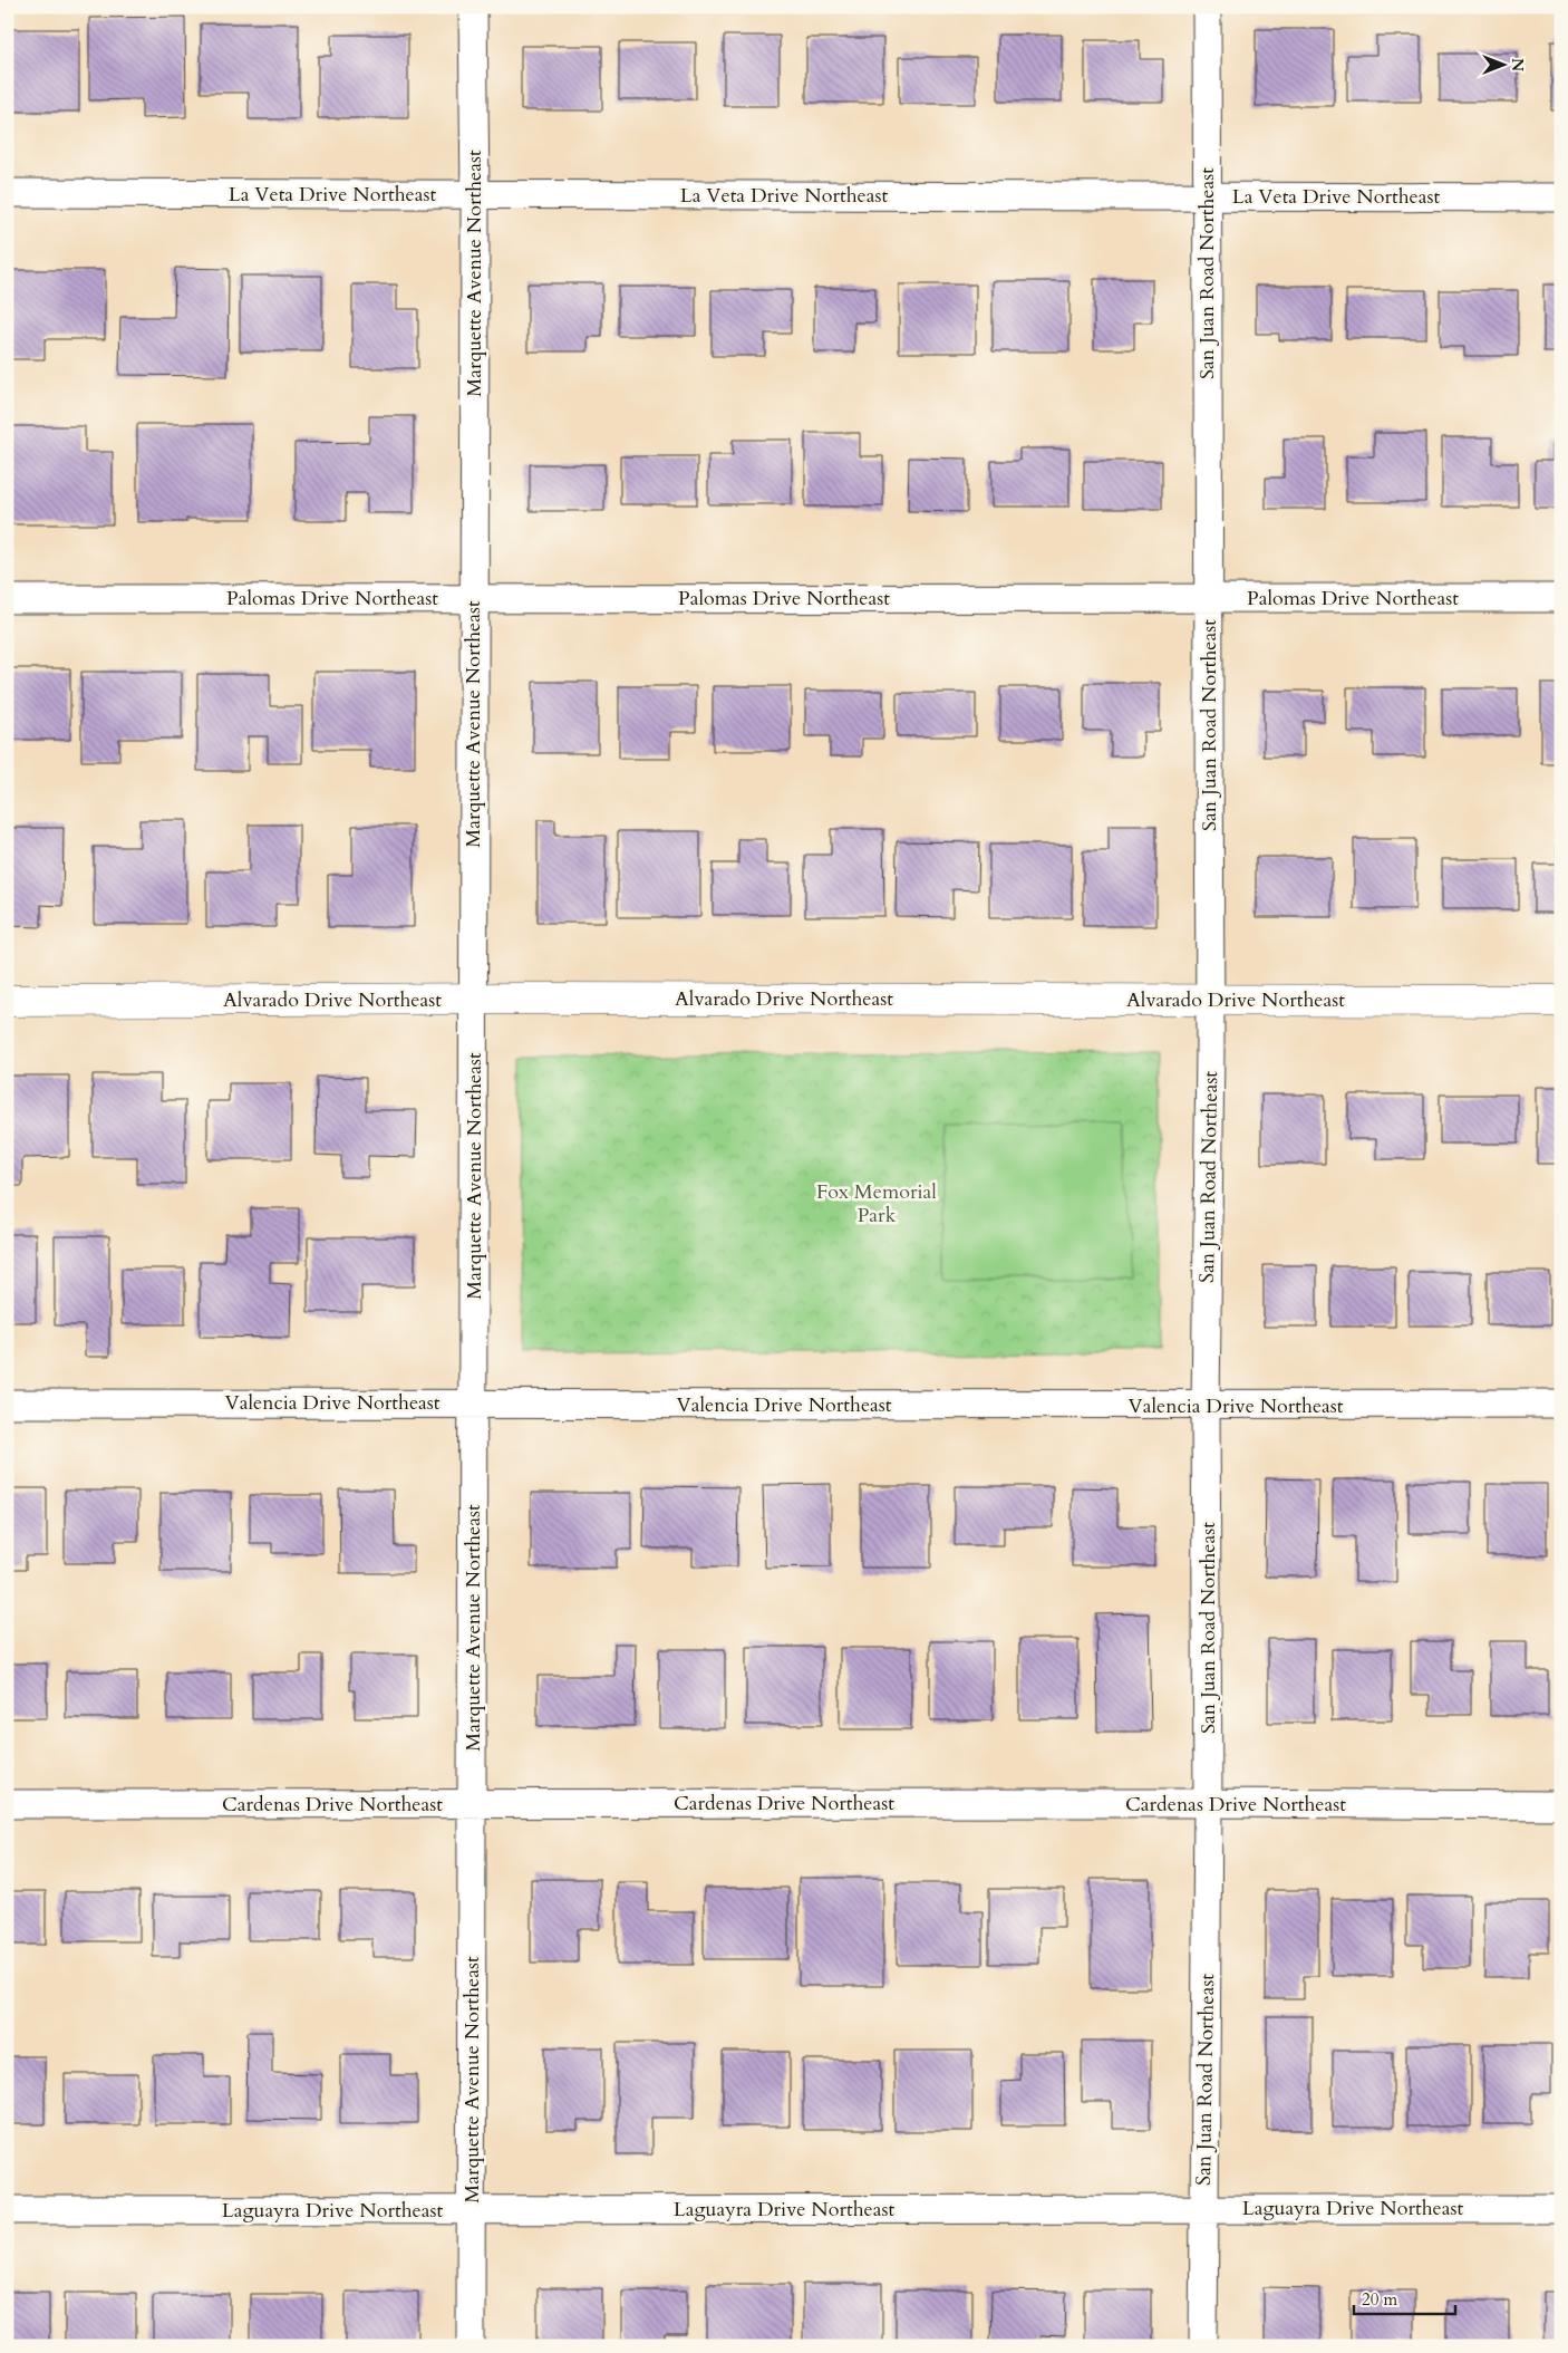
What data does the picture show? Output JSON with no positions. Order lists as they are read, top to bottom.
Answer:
{
  "streets": {
    "street": [
      "La Veta Drive Northeast",
      "Marquette Avenue Northeast",
      "San Juan Road Northeast",
      "Palomas Drive Northeast",
      "Alvarado Drive Northeast",
      "Valencia Drive Northeast",
      "Cardenas Drive Northeast",
      "Laguayra Drive Northeast"
    ]
  },
  "crossings": [
    ["La Veta Drive Northeast", "Marquette Avenue Northeast"],
    ["La Veta Drive Northeast", "San Juan Road Northeast"],
    ["Marquette Avenue Northeast", "Palomas Drive Northeast"],
    ["Marquette Avenue Northeast", "Alvarado Drive Northeast"],
    ["Marquette Avenue Northeast", "Valencia Drive Northeast"],
    ["Marquette Avenue Northeast", "Cardenas Drive Northeast"],
    ["Marquette Avenue Northeast", "Laguayra Drive Northeast"],
    ["San Juan Road Northeast", "Palomas Drive Northeast"],
    ["San Juan Road Northeast", "Alvarado Drive Northeast"],
    ["San Juan Road Northeast", "Valencia Drive Northeast"],
    ["San Juan Road Northeast", "Cardenas Drive Northeast"],
    ["San Juan Road Northeast", "Laguayra Drive Northeast"]
  ],
  "parks": ["Fox Memorial Park"],
  "scale_bar": "20 m",
  "north": "right"
}
